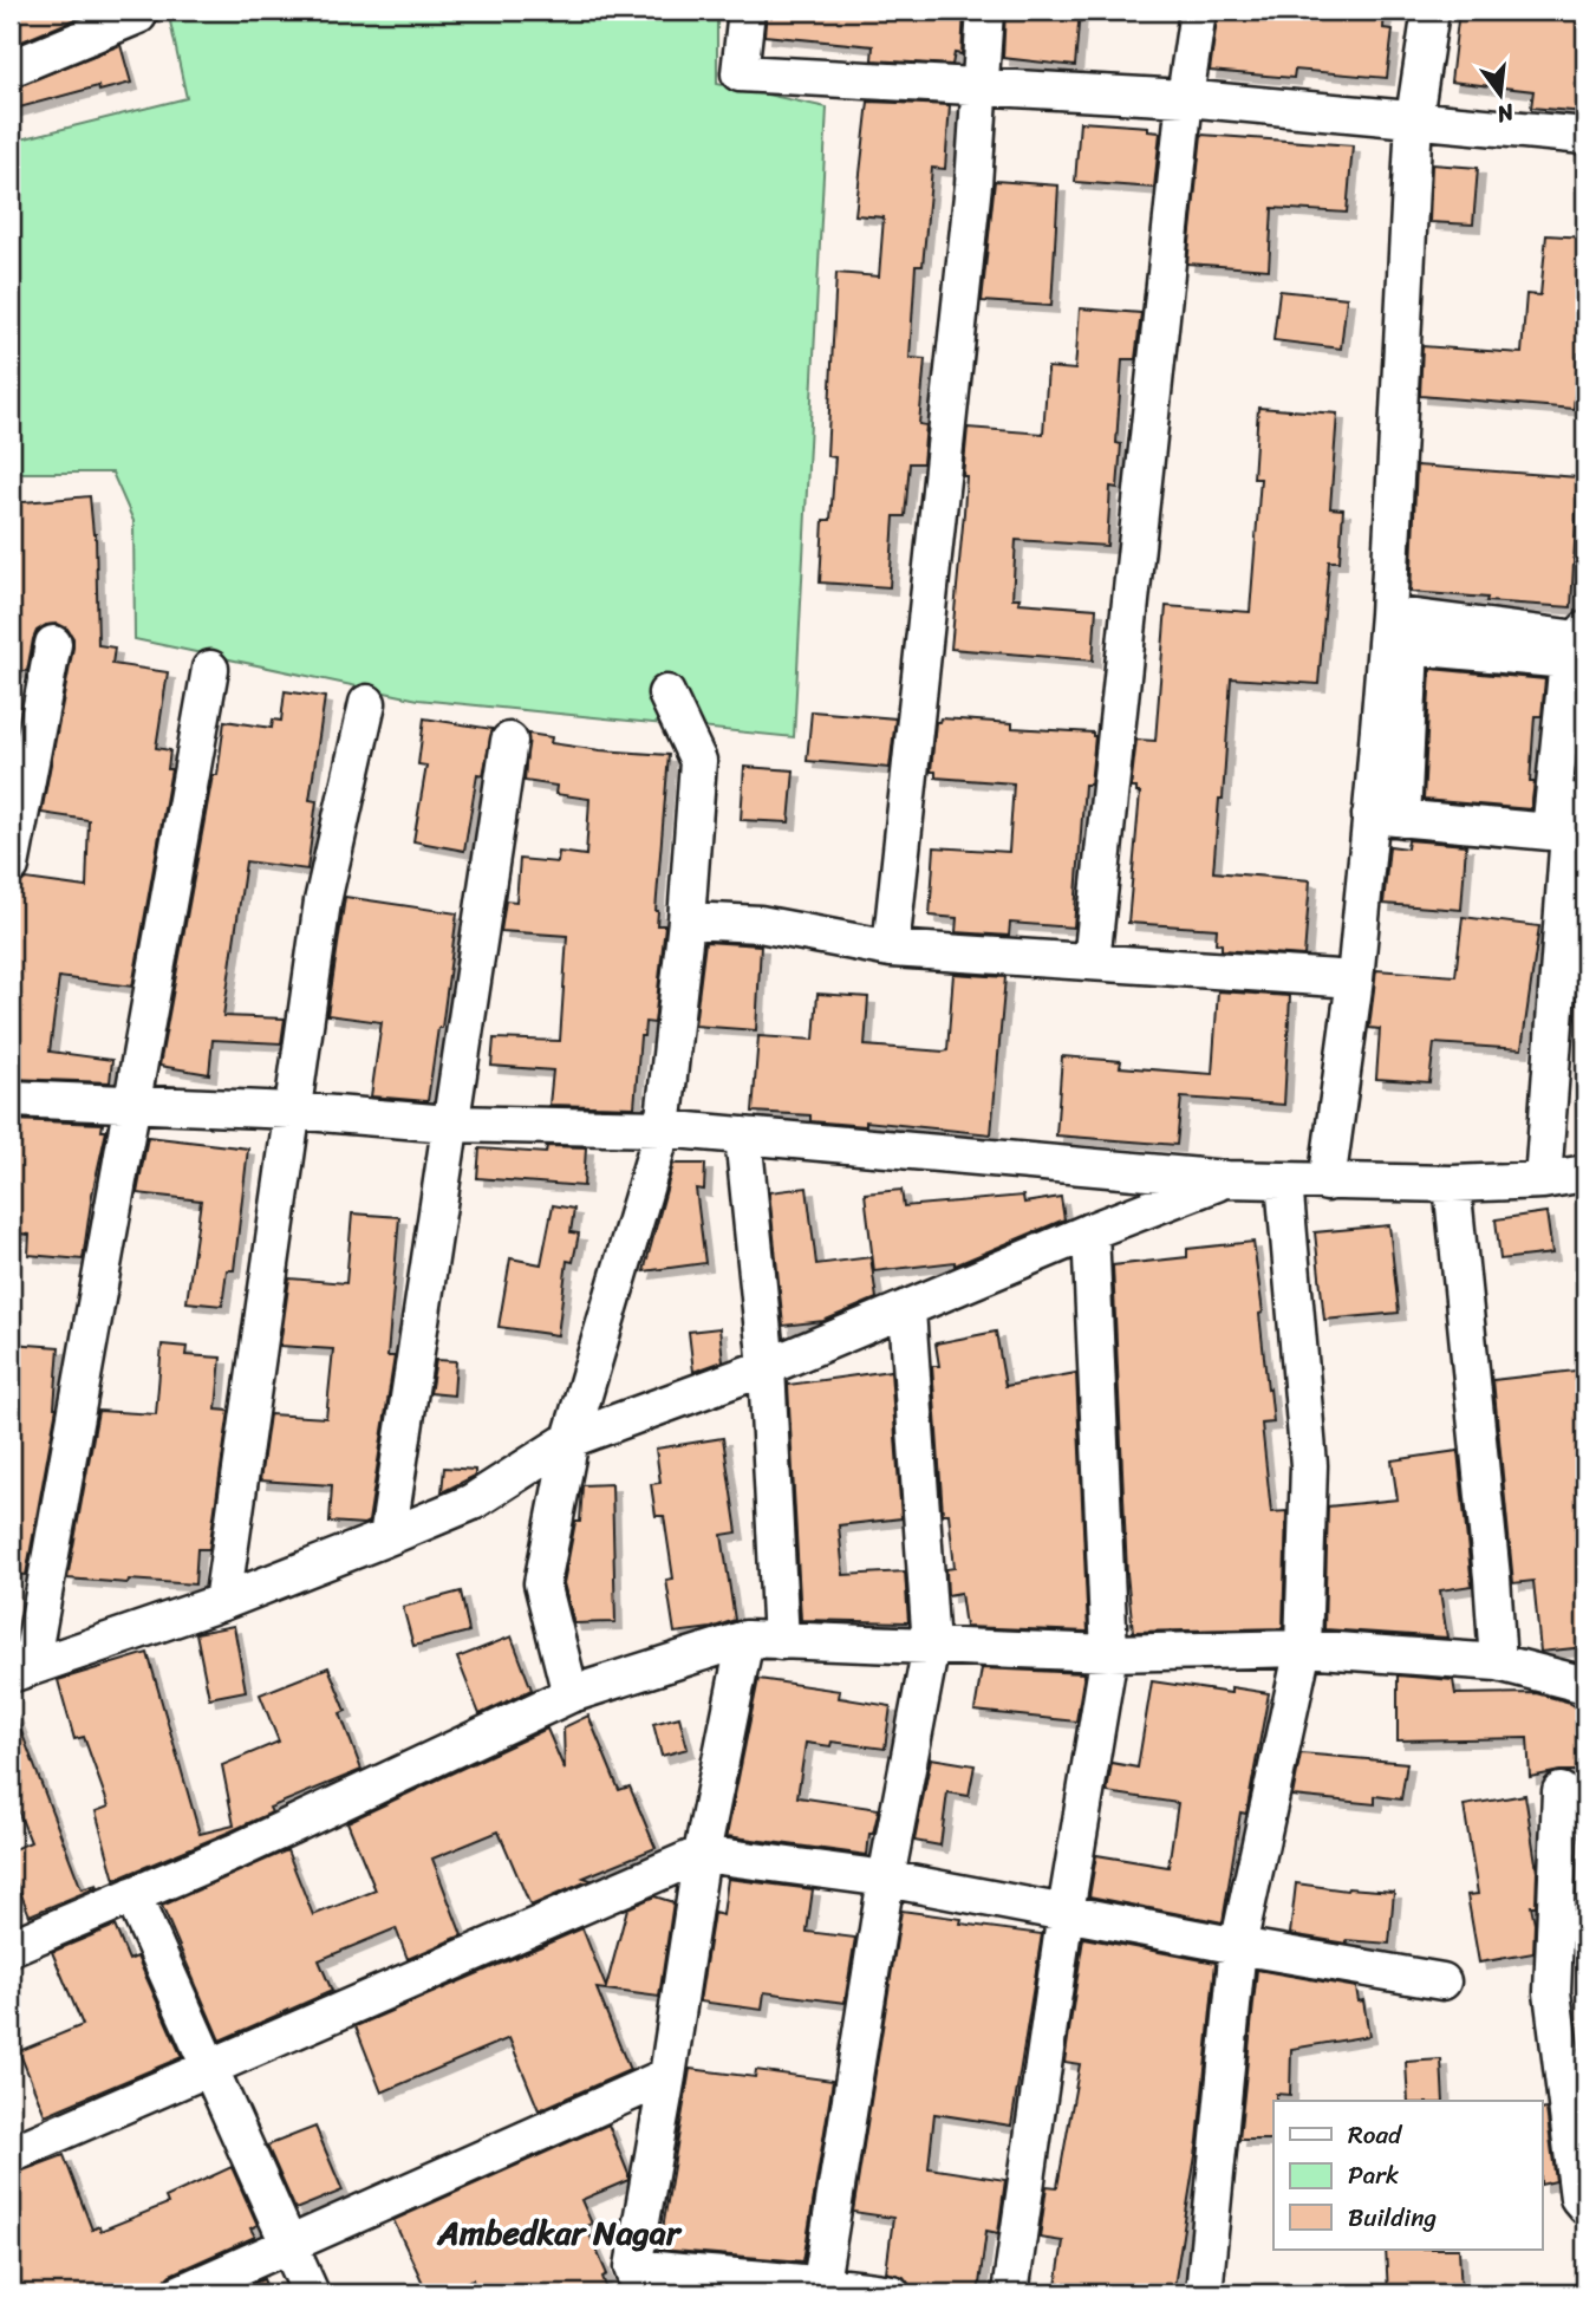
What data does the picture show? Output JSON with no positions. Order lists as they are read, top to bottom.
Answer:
{
  "districts": ["Ambedkar Nagar"],
  "legend": ["Road", "Park", "Building"],
  "north": "bottom"
}
